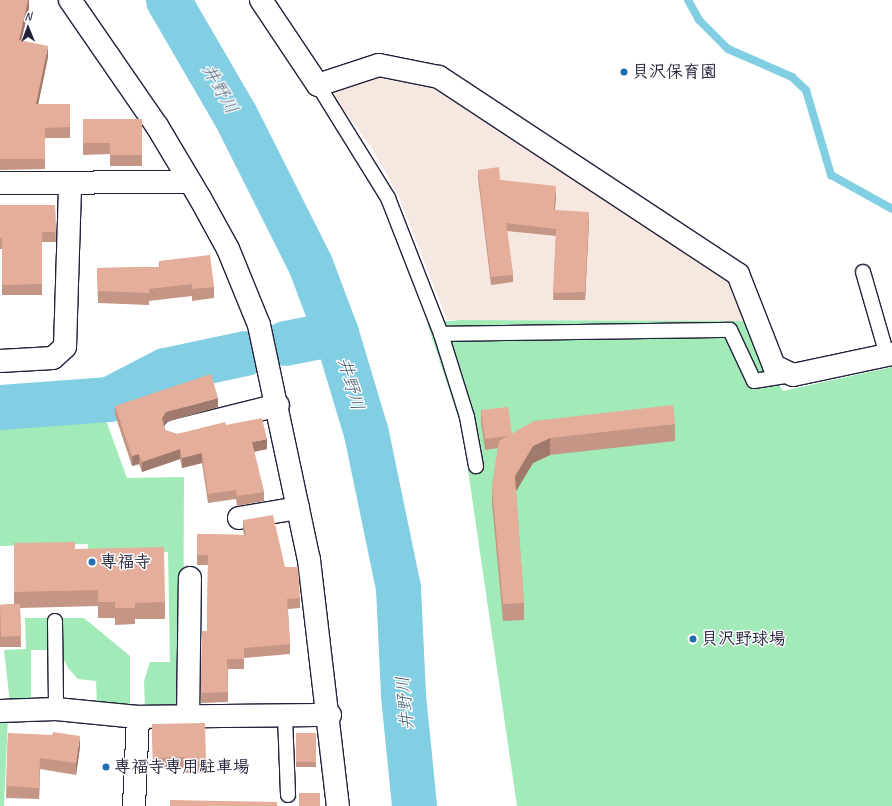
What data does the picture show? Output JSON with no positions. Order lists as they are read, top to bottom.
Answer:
{
  "water": ["井野川"],
  "places": [
    "貝沢保育園",
    "専福寺",
    "貝沢野球場",
    "専福寺専用駐車場"
  ],
  "north": "top"
}
